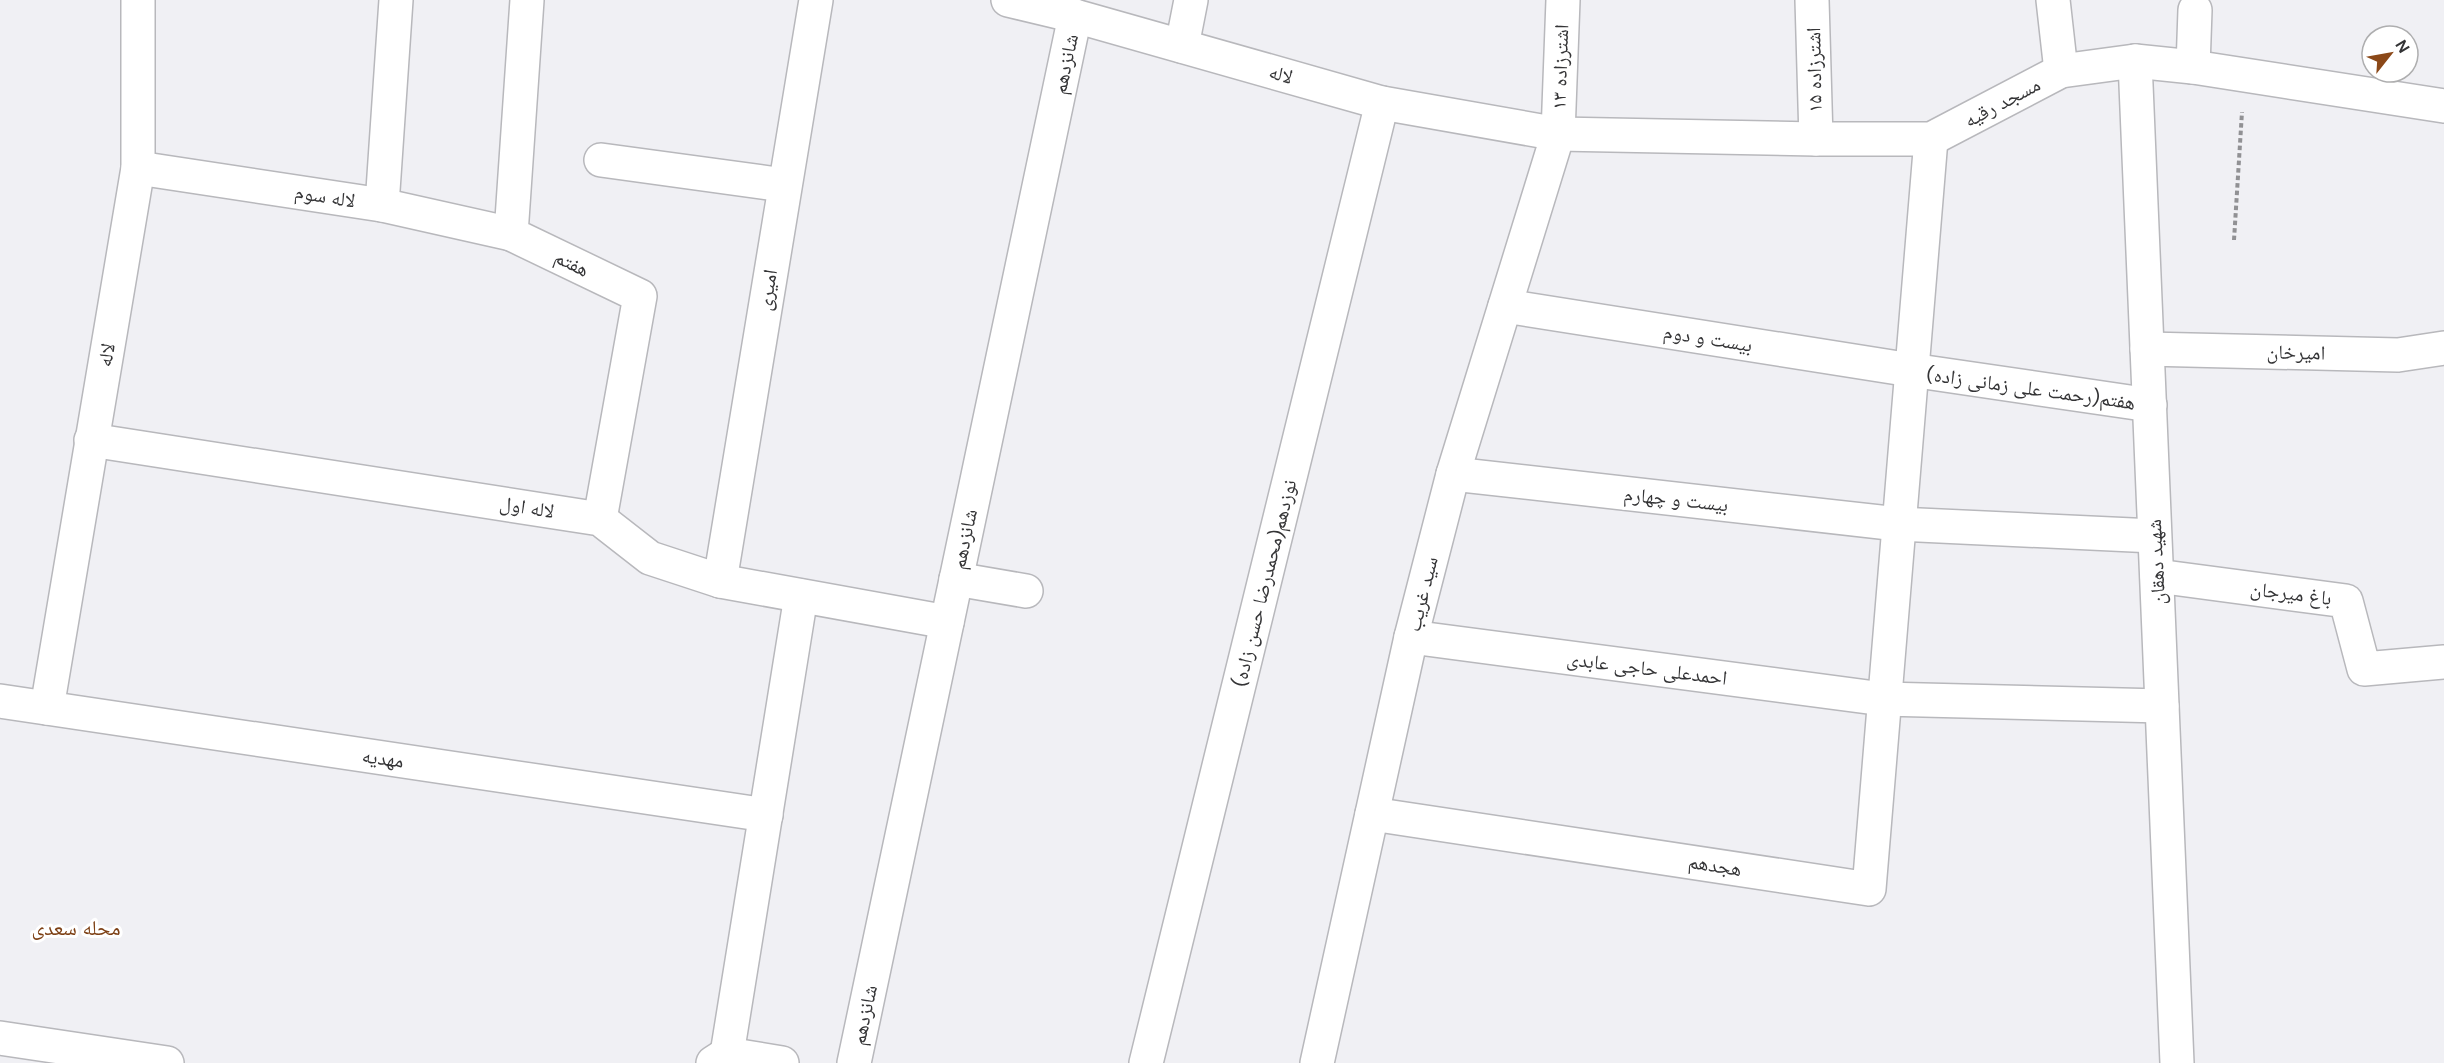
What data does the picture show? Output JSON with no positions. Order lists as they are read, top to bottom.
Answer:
{
  "streets": {
    "street": [
      "شانزدهم",
      "اشترزاده ۱۳",
      "اشترزاده ۱۵",
      "لاله",
      "مسجد رقیه",
      "لاله سوم",
      "هفتم",
      "امیری",
      "بیست و دوم",
      "امیرخان",
      "هفتم(رحمت علی زمانی زاده)",
      "بیست و چهارم",
      "لاله اول",
      "شهید دهقان",
      "نوزدهم(محمدرضا حسن زاده)",
      "باغ میرجان",
      "سید غریب",
      "احمدعلی حاجی عابدی",
      "مهدیه",
      "هجدهم"
    ]
  },
  "crossings": [
    ["شانزدهم", "لاله"],
    ["شانزدهم", "لاله اول"],
    ["اشترزاده ۱۳", "لاله"],
    ["اشترزاده ۱۳", "مسجد رقیه"],
    ["اشترزاده ۱۳", "سید غریب"],
    ["اشترزاده ۱۵", "مسجد رقیه"],
    ["لاله", "مسجد رقیه"],
    ["لاله", "لاله سوم"],
    ["لاله", "لاله اول"],
    ["لاله", "نوزدهم(محمدرضا حسن زاده)"],
    ["لاله", "سید غریب"],
    ["لاله", "مهدیه"],
    ["مسجد رقیه", "شهید دهقان"],
    ["مسجد رقیه", "سید غریب"],
    ["لاله سوم", "هفتم"],
    ["هفتم", "لاله اول"],
    ["امیری", "لاله اول"],
    ["بیست و دوم", "هفتم(رحمت علی زمانی زاده)"],
    ["بیست و دوم", "سید غریب"],
    ["امیرخان", "شهید دهقان"],
    ["هفتم(رحمت علی زمانی زاده)", "شهید دهقان"],
    ["بیست و چهارم", "شهید دهقان"],
    ["بیست و چهارم", "سید غریب"],
    ["شهید دهقان", "باغ میرجان"],
    ["شهید دهقان", "احمدعلی حاجی عابدی"],
    ["سید غریب", "احمدعلی حاجی عابدی"],
    ["سید غریب", "هجدهم"],
    ["احمدعلی حاجی عابدی", "هجدهم"]
  ],
  "districts": ["محله سعدی"],
  "north": "top right"
}
